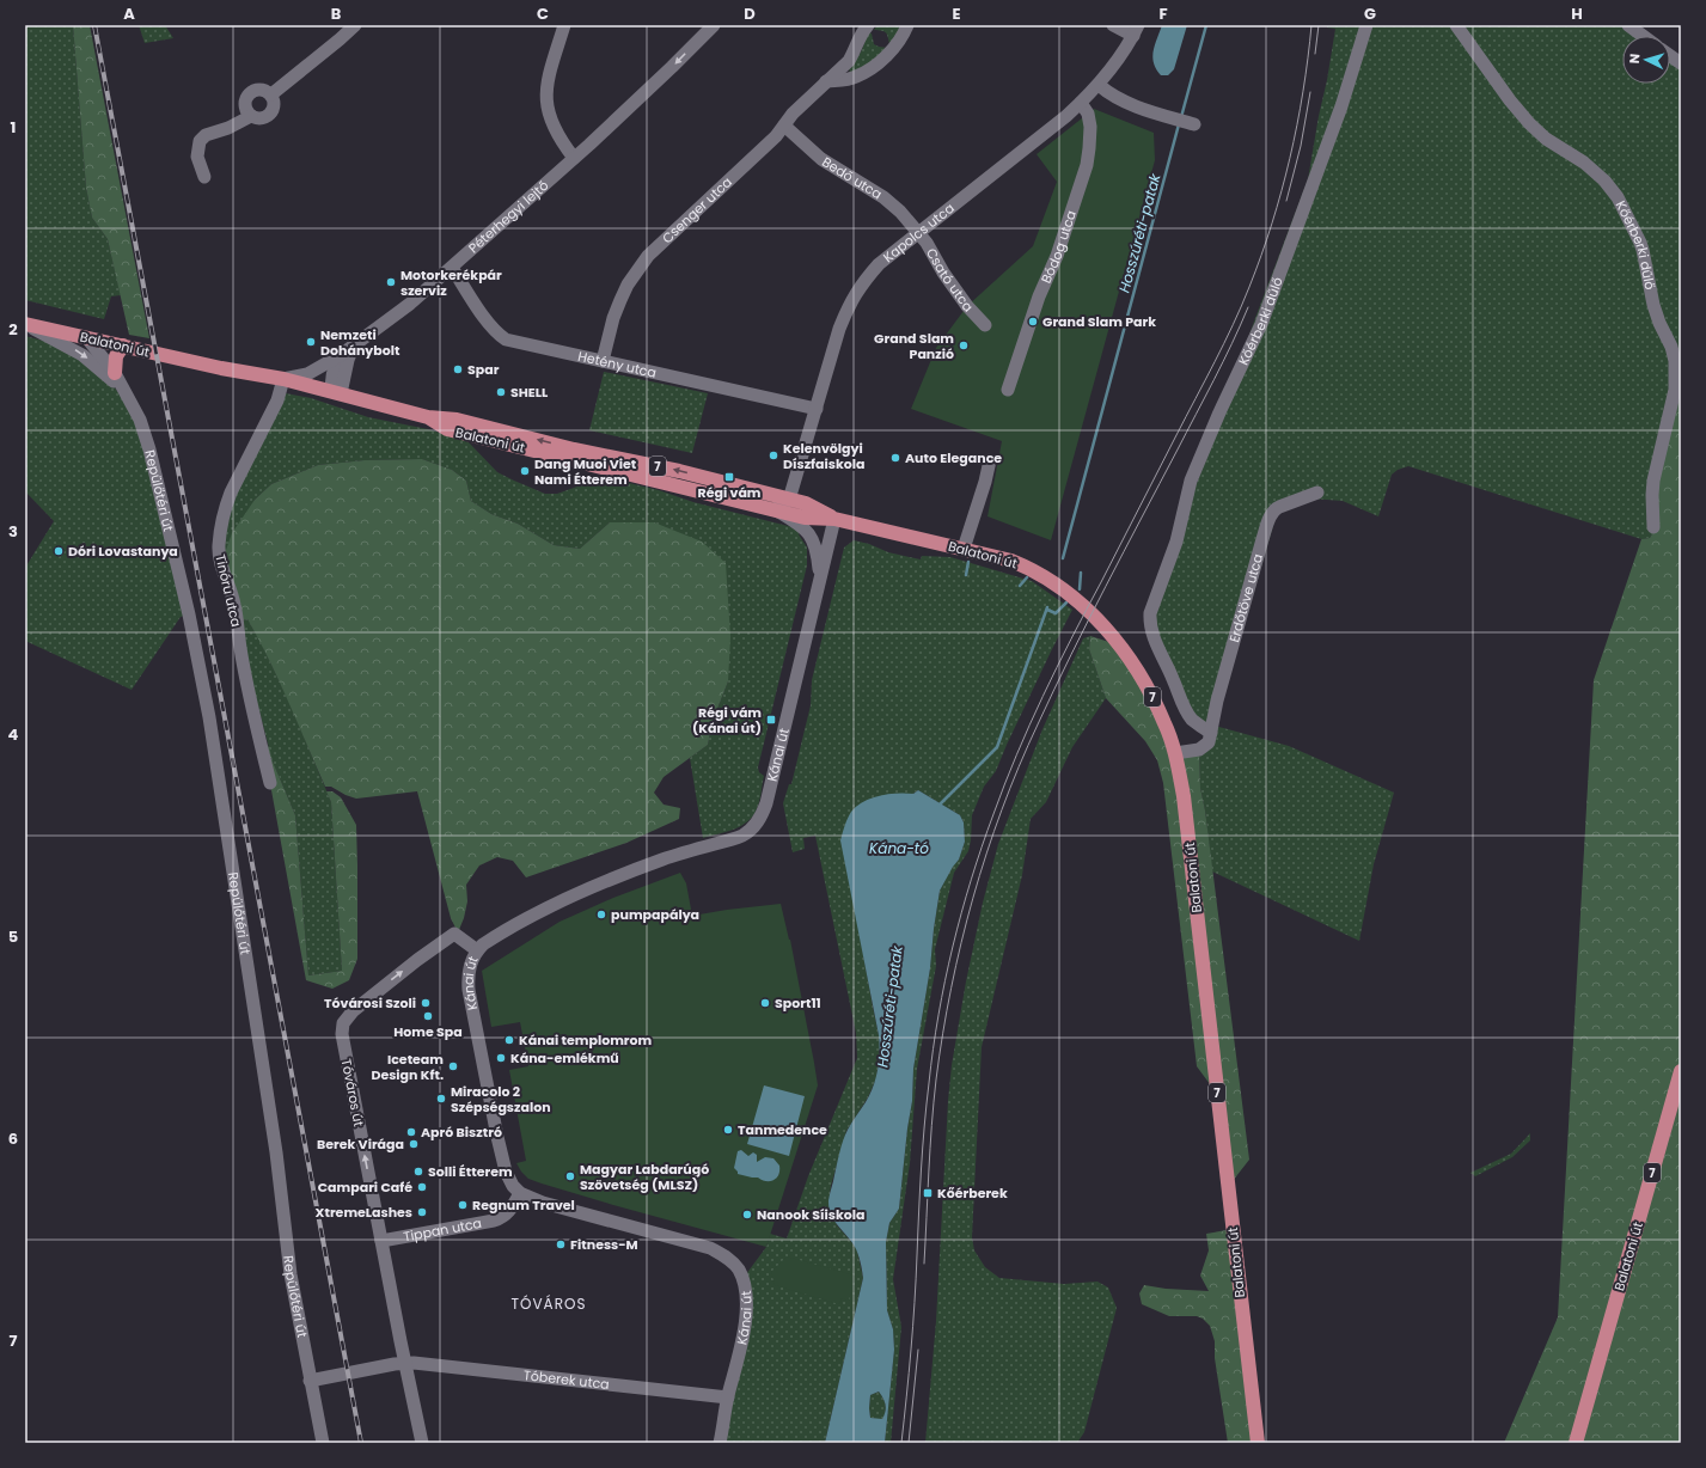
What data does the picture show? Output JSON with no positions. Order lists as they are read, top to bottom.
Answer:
{
  "streets": {
    "main road": ["Balatoni út", "7"],
    "street": [
      "Bedő utca",
      "Csenger utca",
      "Péterhegyi lejtő",
      "Kapolcs utca",
      "Kőérberki dűlő",
      "Bódog utca",
      "Csató utca",
      "Hetény utca",
      "Repülőtéri út",
      "Tinóru utca",
      "Erdőtöve utca",
      "Kánai út",
      "Tóváros út",
      "Tippan utca",
      "Tóberek utca"
    ]
  },
  "crossings": [
    ["Bedő utca", "Csenger utca"],
    ["Bedő utca", "Kapolcs utca"],
    ["Bedő utca", "Csató utca"],
    ["Csenger utca", "Hetény utca"],
    ["Péterhegyi lejtő", "Balatoni út"],
    ["Péterhegyi lejtő", "Hetény utca"],
    ["Péterhegyi lejtő", "Tinóru utca"],
    ["Kapolcs utca", "Bódog utca"],
    ["Kapolcs utca", "Csató utca"],
    ["Kapolcs utca", "Balatoni út"],
    ["Kapolcs utca", "Hetény utca"],
    ["Kőérberki dűlő", "Erdőtöve utca"],
    ["Balatoni út", "Repülőtéri út"],
    ["Balatoni út", "Tinóru utca"],
    ["Balatoni út", "Erdőtöve utca"],
    ["Balatoni út", "Kánai út"],
    ["Repülőtéri út", "Tóberek utca"],
    ["Kánai út", "Tóváros út"],
    ["Kánai út", "Tippan utca"],
    ["Kánai út", "Tóberek utca"],
    ["Tóváros út", "Tippan utca"],
    ["Tóváros út", "Tóberek utca"]
  ],
  "districts": ["TÓVÁROS"],
  "water": ["Hosszúréti-patak", "Kána-tó"],
  "places": {
    "other": [
      "Motorkerékpár szerviz",
      "Grand Slam Park",
      "Nemzeti Dohánybolt",
      "Grand Slam Panzió",
      "Spar",
      "SHELL",
      "Kelenvölgyi Díszfaiskola",
      "Auto Elegance",
      "Dang Muoi Viet Nami Étterem",
      "Dóri Lovastanya",
      "pumpapálya",
      "Tóvárosi Szoli",
      "Sport11",
      "Home Spa",
      "Kánai templomrom",
      "Kána-emlékmű",
      "Iceteam Design Kft.",
      "Miracolo 2 Szépségszalon",
      "Tanmedence",
      "Apró Bisztró",
      "Berek Virága",
      "Solli Étterem",
      "Magyar Labdarúgó Szövetség (MLSZ)",
      "Campari Café",
      "Regnum Travel",
      "XtremeLashes",
      "Nanook Síiskola",
      "Fitness-M"
    ],
    "transit": ["Régi vám", "Régi vám (Kánai út)", "Kőérberek"]
  },
  "north": "left",
  "grid": {
    "columns": [
      "A",
      "B",
      "C",
      "D",
      "E",
      "F",
      "G",
      "H"
    ],
    "rows": [
      "1",
      "2",
      "3",
      "4",
      "5",
      "6",
      "7"
    ]
  }
}
